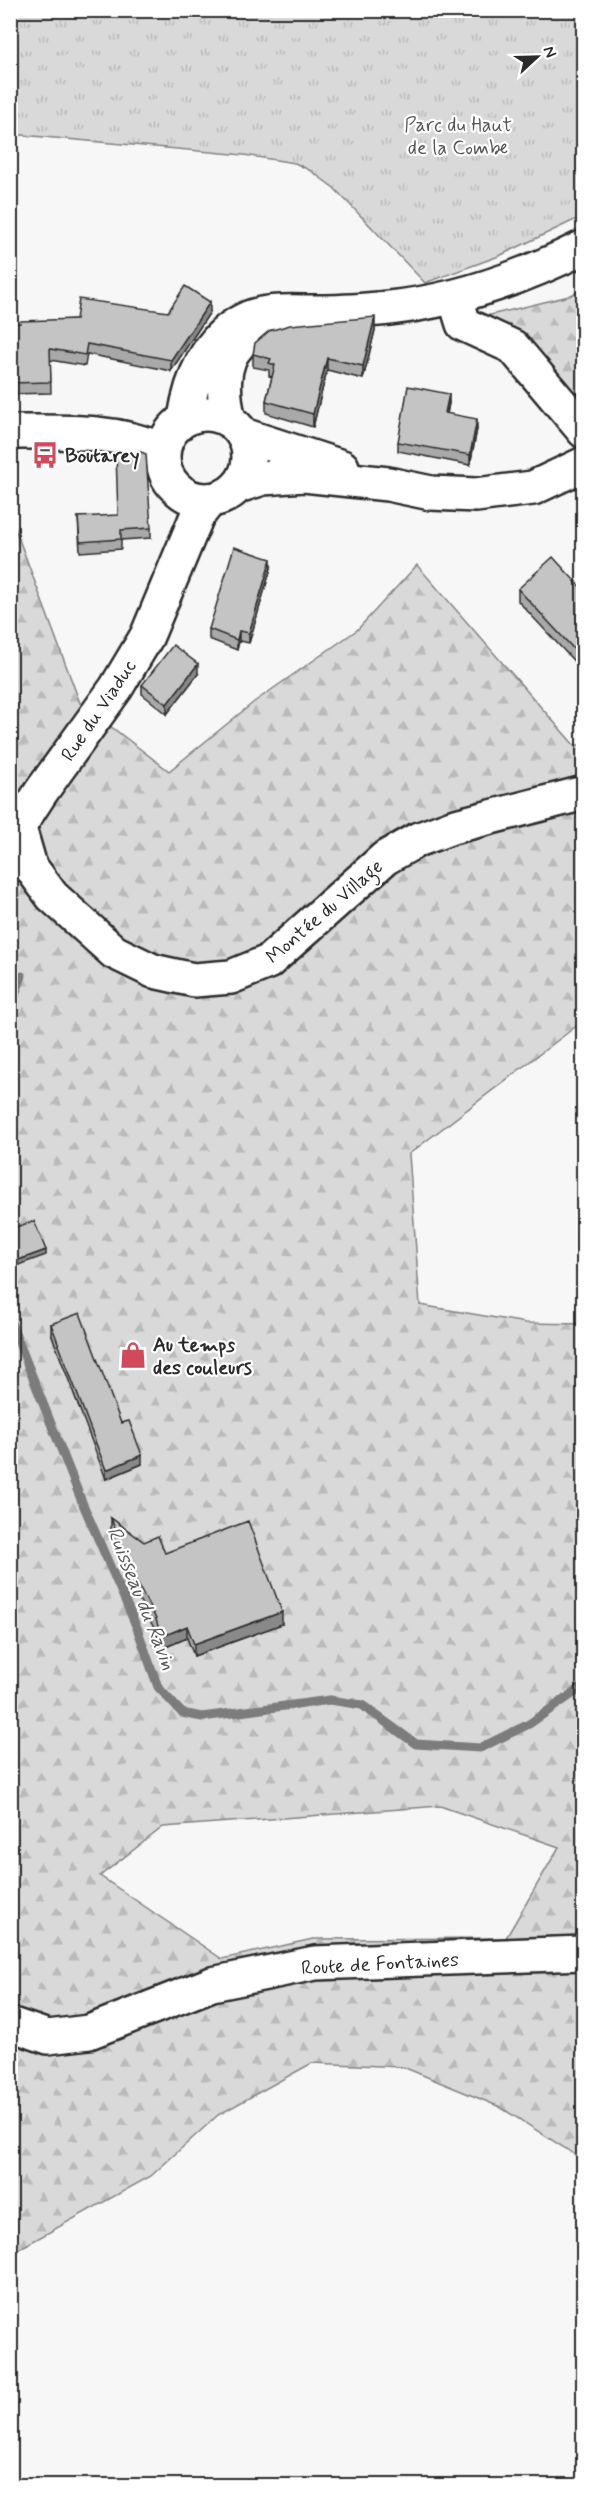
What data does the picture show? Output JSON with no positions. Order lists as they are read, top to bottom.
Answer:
{
  "streets": {
    "main road": ["Rue du Viaduc", "Montée du Village", "Route de Fontaines"]
  },
  "crossings": [
    ["Rue du Viaduc", "Montée du Village"]
  ],
  "water": ["Ruisseau du Ravin"],
  "parks": ["Parc du Haut de la Combe"],
  "places": {
    "bus stop": ["Boutarey"],
    "shop": ["Au temps des couleurs"]
  },
  "north": "right"
}
